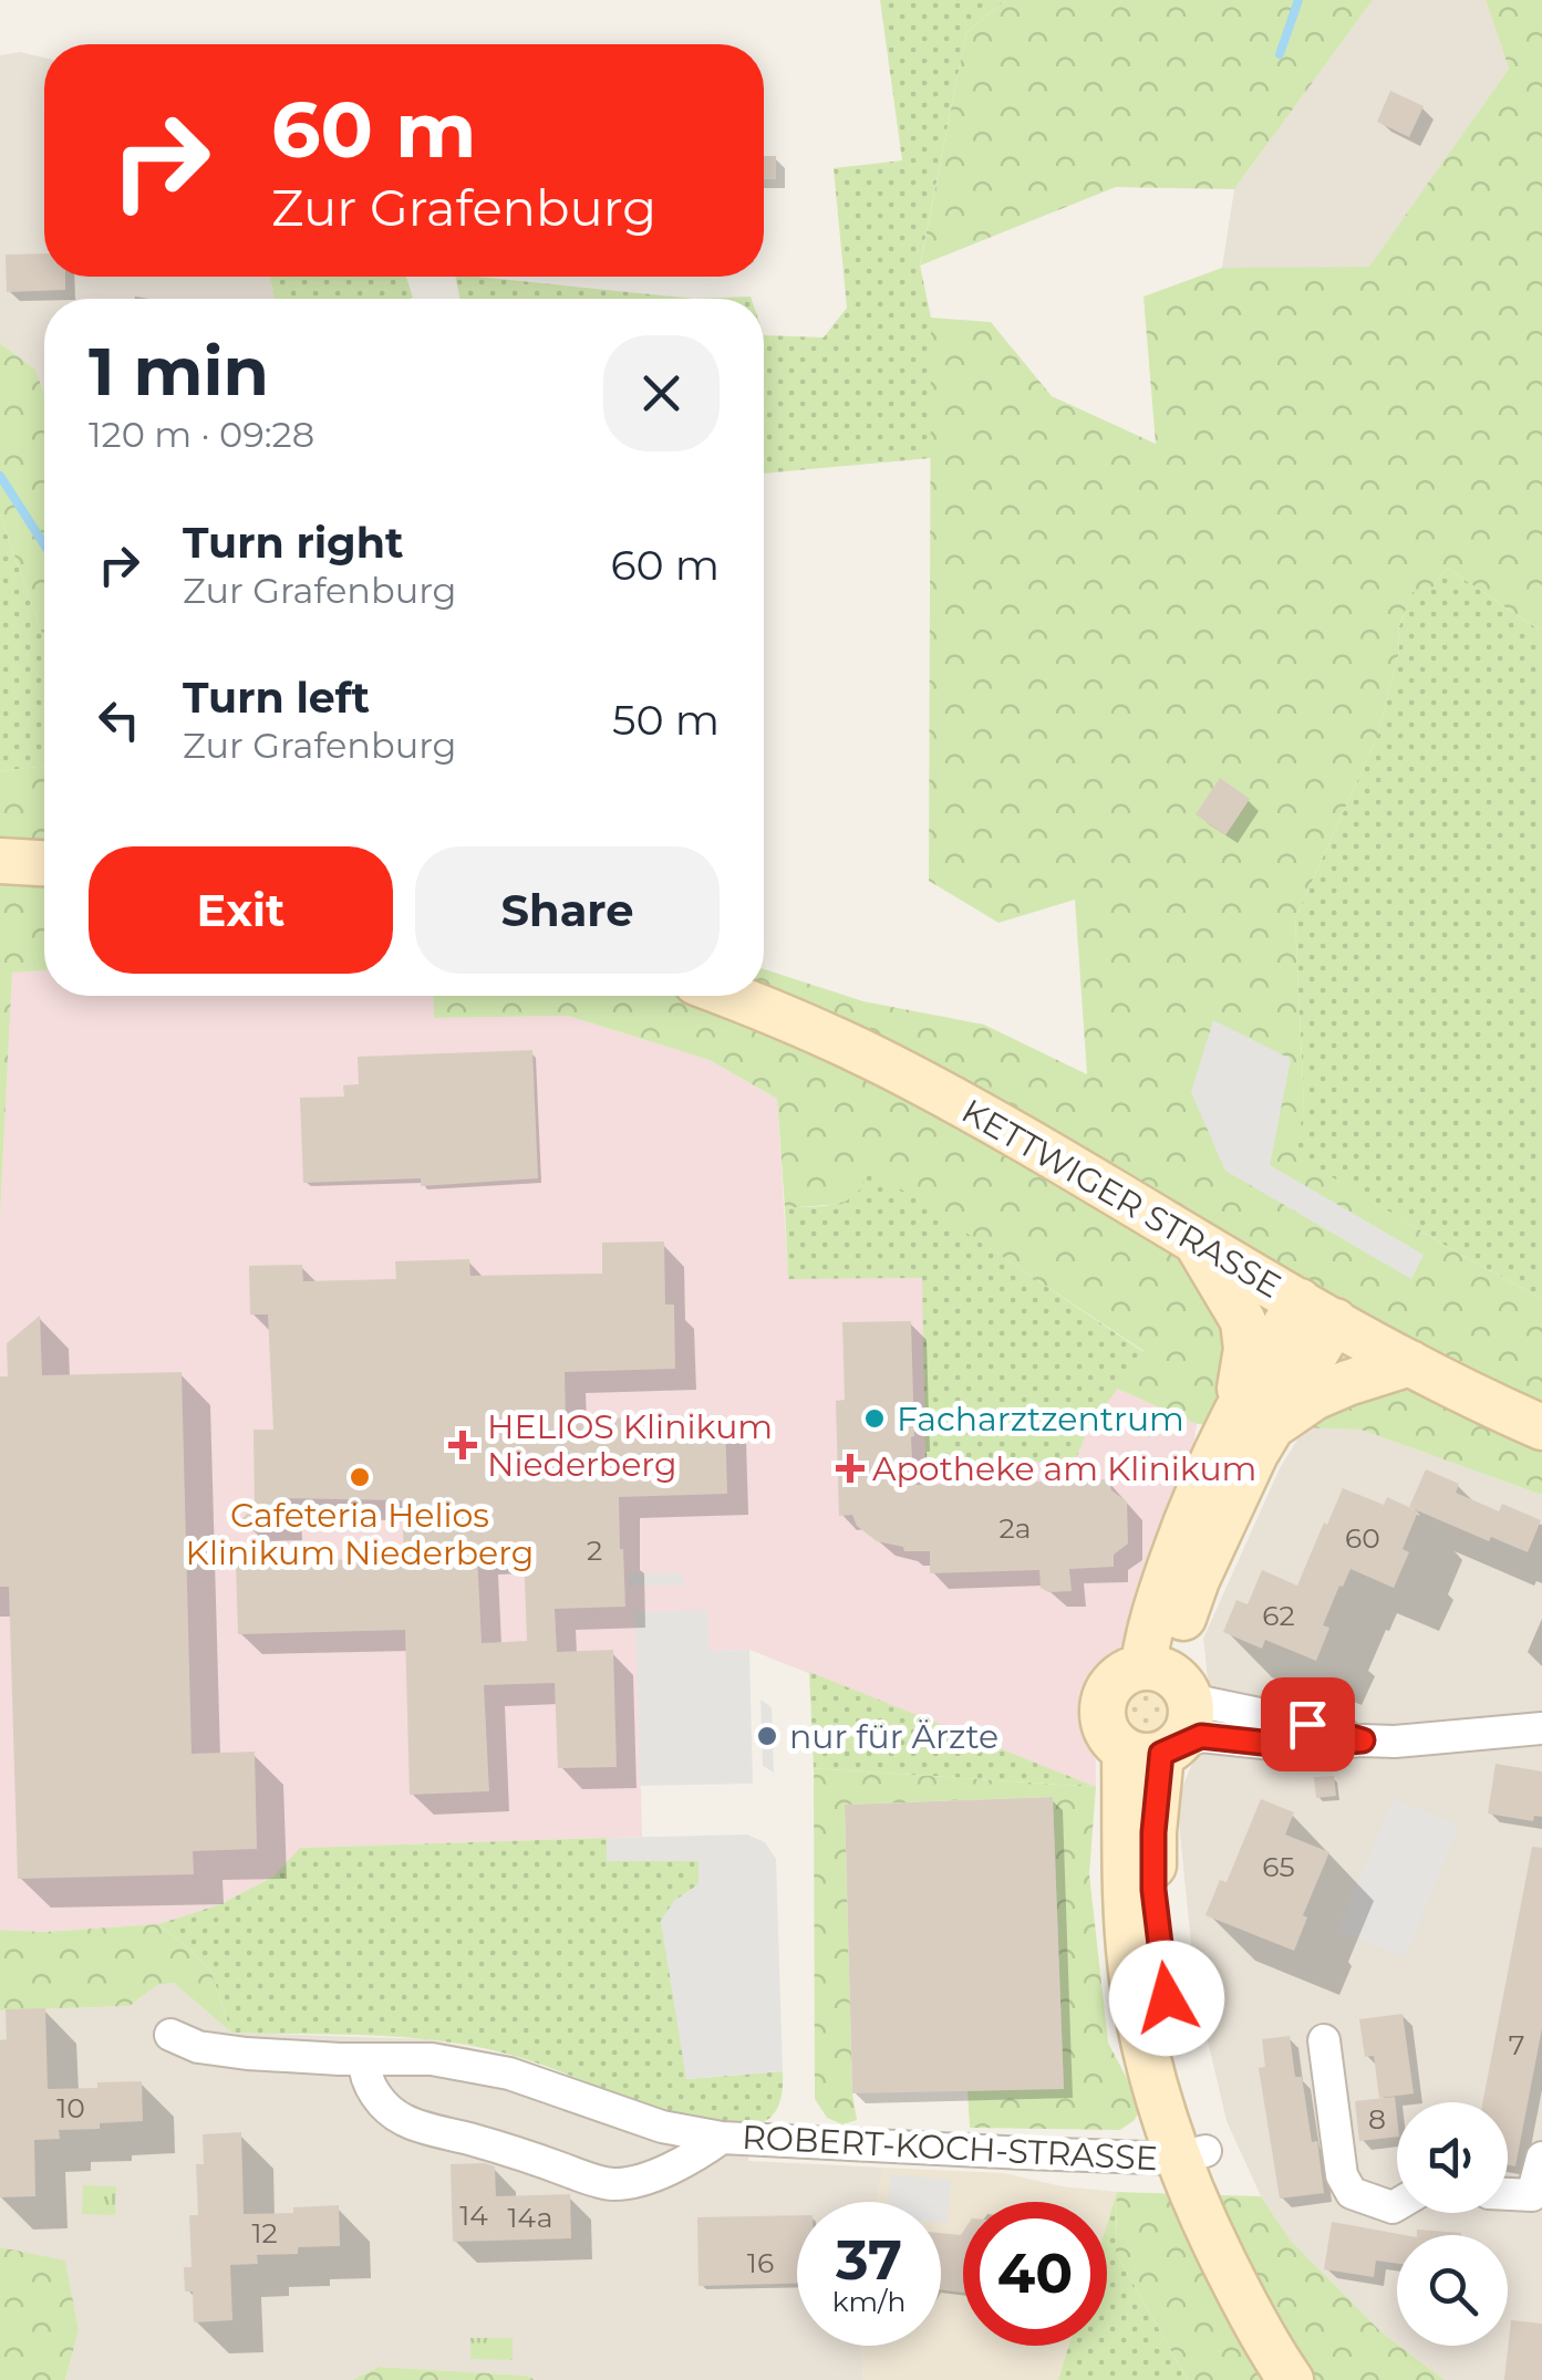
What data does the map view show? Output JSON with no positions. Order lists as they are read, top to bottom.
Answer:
{
  "streets": {
    "street": ["KETTWIGER STRASSE", "ROBERT-KOCH-STRASSE"]
  },
  "places": {
    "other": ["Facharztzentrum", "Cafeteria Helios Klinikum Niederberg", "nur für Ärzte"],
    "health": ["HELIOS Klinikum Niederberg", "Apotheke am Klinikum"]
  },
  "house_numbers": [
    "2a",
    "60",
    "2",
    "62",
    "65",
    "7",
    "10",
    "8",
    "14",
    "14a",
    "12",
    "16"
  ],
  "page": {
    "turn": ["60 m", "Zur Grafenburg"],
    "heading": ["1 min", "120 m · 09:28"],
    "list": [
      {
        "name": "Turn right",
        "note": "Zur Grafenburg",
        "value": "60 m"
      },
      {
        "name": "Turn left",
        "note": "Zur Grafenburg",
        "value": "50 m"
      }
    ],
    "buttons": ["Exit", "Share"],
    "speed": "37 km/h",
    "limit": "40"
  }
}
